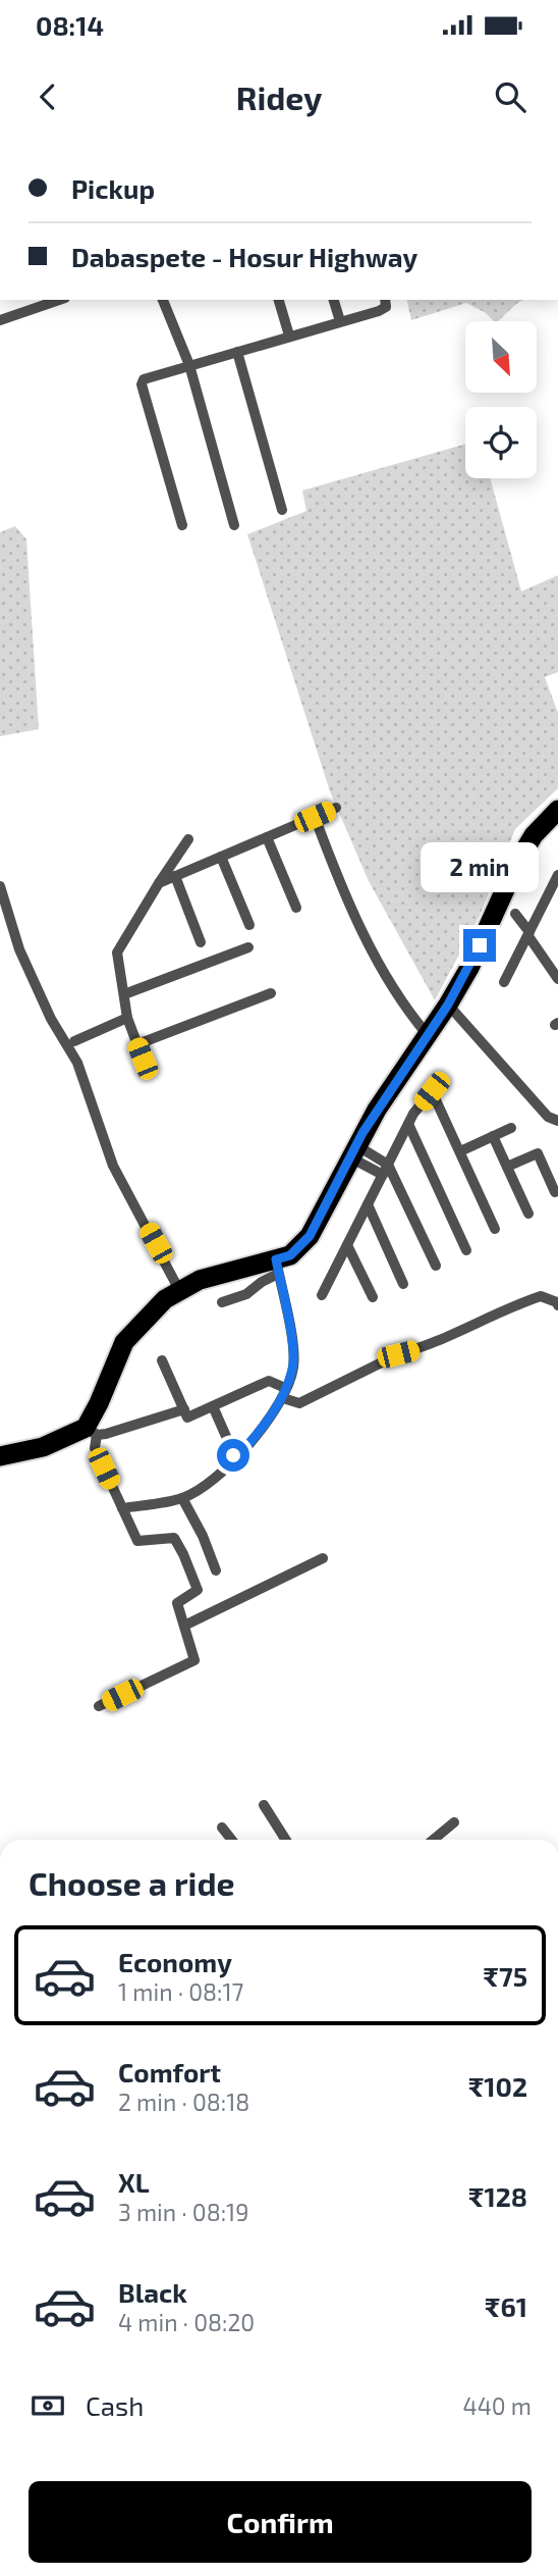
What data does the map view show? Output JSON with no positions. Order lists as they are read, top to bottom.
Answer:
{
  "north": "bottom right",
  "page": {
    "status": "08:14",
    "header": "Ridey",
    "banner": ["Pickup", "Dabaspete - Hosur Highway"],
    "bubble": "2 min",
    "heading": "Choose a ride",
    "list": [
      {
        "name": "Economy",
        "note": "1 min · 08:17",
        "value": "₹75"
      },
      {
        "name": "Comfort",
        "note": "2 min · 08:18",
        "value": "₹102"
      },
      {
        "name": "XL",
        "note": "3 min · 08:19",
        "value": "₹128"
      },
      {
        "name": "Black",
        "note": "4 min · 08:20",
        "value": "₹61"
      }
    ],
    "pay": ["Cash", "440 m"],
    "buttons": "Confirm"
  }
}
